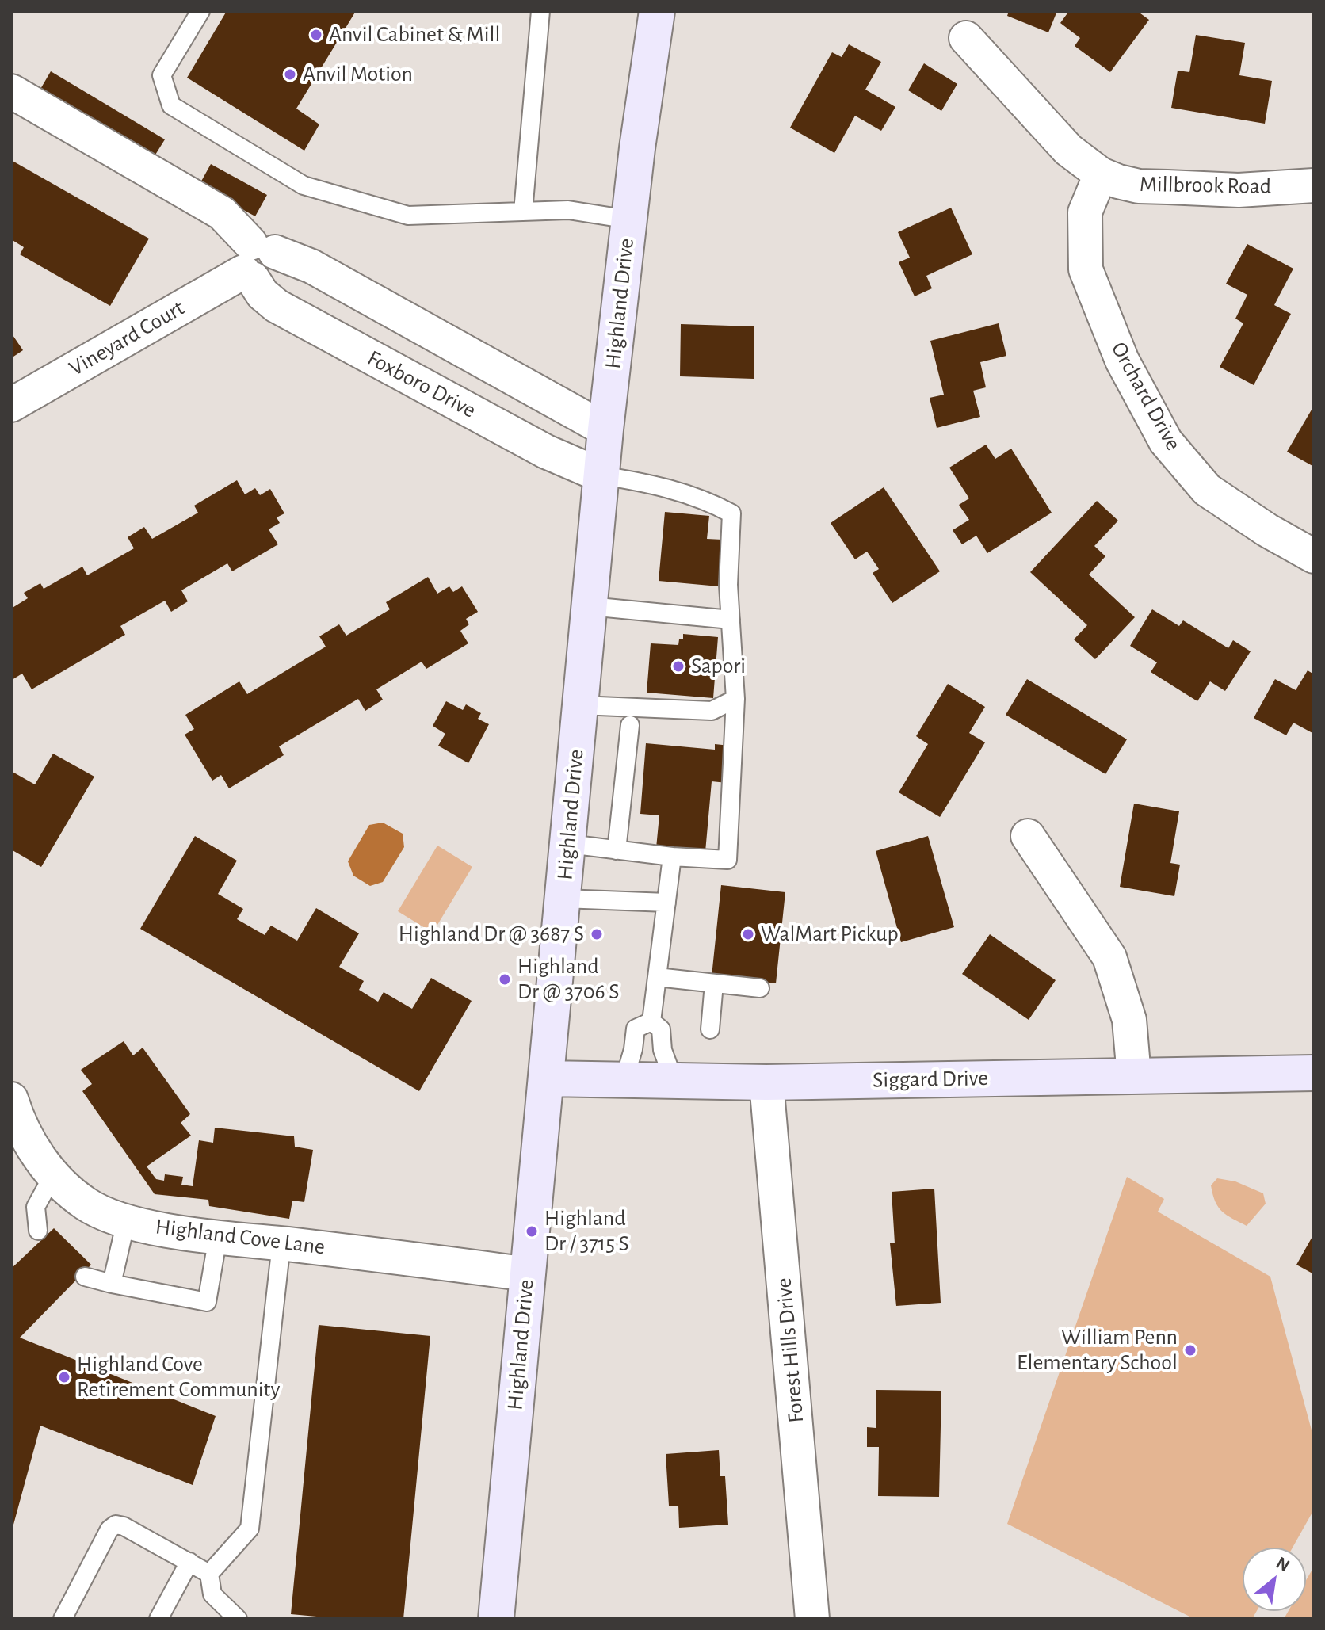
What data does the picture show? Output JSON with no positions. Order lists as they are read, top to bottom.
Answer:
{
  "streets": {
    "main road": ["Highland Drive", "Siggard Drive"],
    "street": [
      "Millbrook Road",
      "Vineyard Court",
      "Foxboro Drive",
      "Orchard Drive",
      "Highland Cove Lane",
      "Forest Hills Drive"
    ]
  },
  "crossings": [
    ["Millbrook Road", "Orchard Drive"],
    ["Highland Drive", "Foxboro Drive"],
    ["Highland Drive", "Siggard Drive"],
    ["Highland Drive", "Highland Cove Lane"],
    ["Vineyard Court", "Foxboro Drive"],
    ["Siggard Drive", "Forest Hills Drive"]
  ],
  "places": [
    "Anvil Cabinet & Mill",
    "Anvil Motion",
    "Sapori",
    "Highland Dr @ 3687 S",
    "WalMart Pickup",
    "Highland Dr @ 3706 S",
    "Highland Dr / 3715 S",
    "William Penn Elementary School",
    "Highland Cove Retirement Community"
  ],
  "north": "top right"
}
